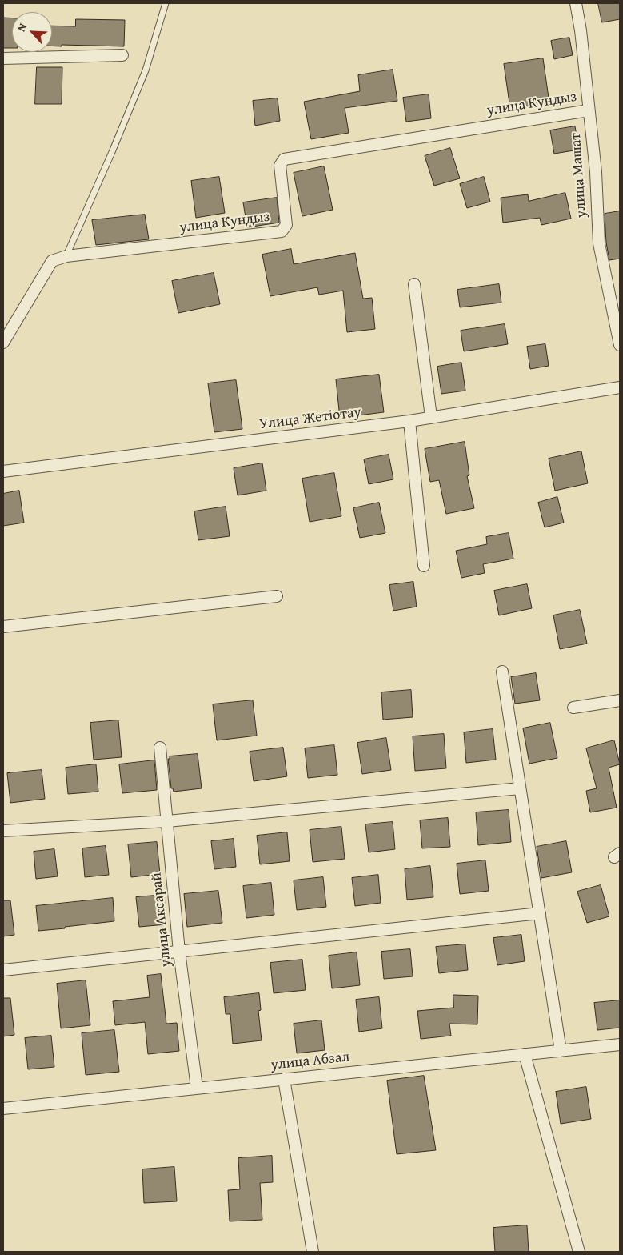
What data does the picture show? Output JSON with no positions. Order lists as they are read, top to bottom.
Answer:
{
  "streets": {
    "street": [
      "улица Кундыз",
      "улица Машат",
      "Улица Жетіотау",
      "улица Аксарай",
      "улица Абзал"
    ]
  },
  "crossings": [
    ["улица Кундыз", "улица Машат"],
    ["улица Аксарай", "улица Абзал"]
  ],
  "north": "top left"
}
